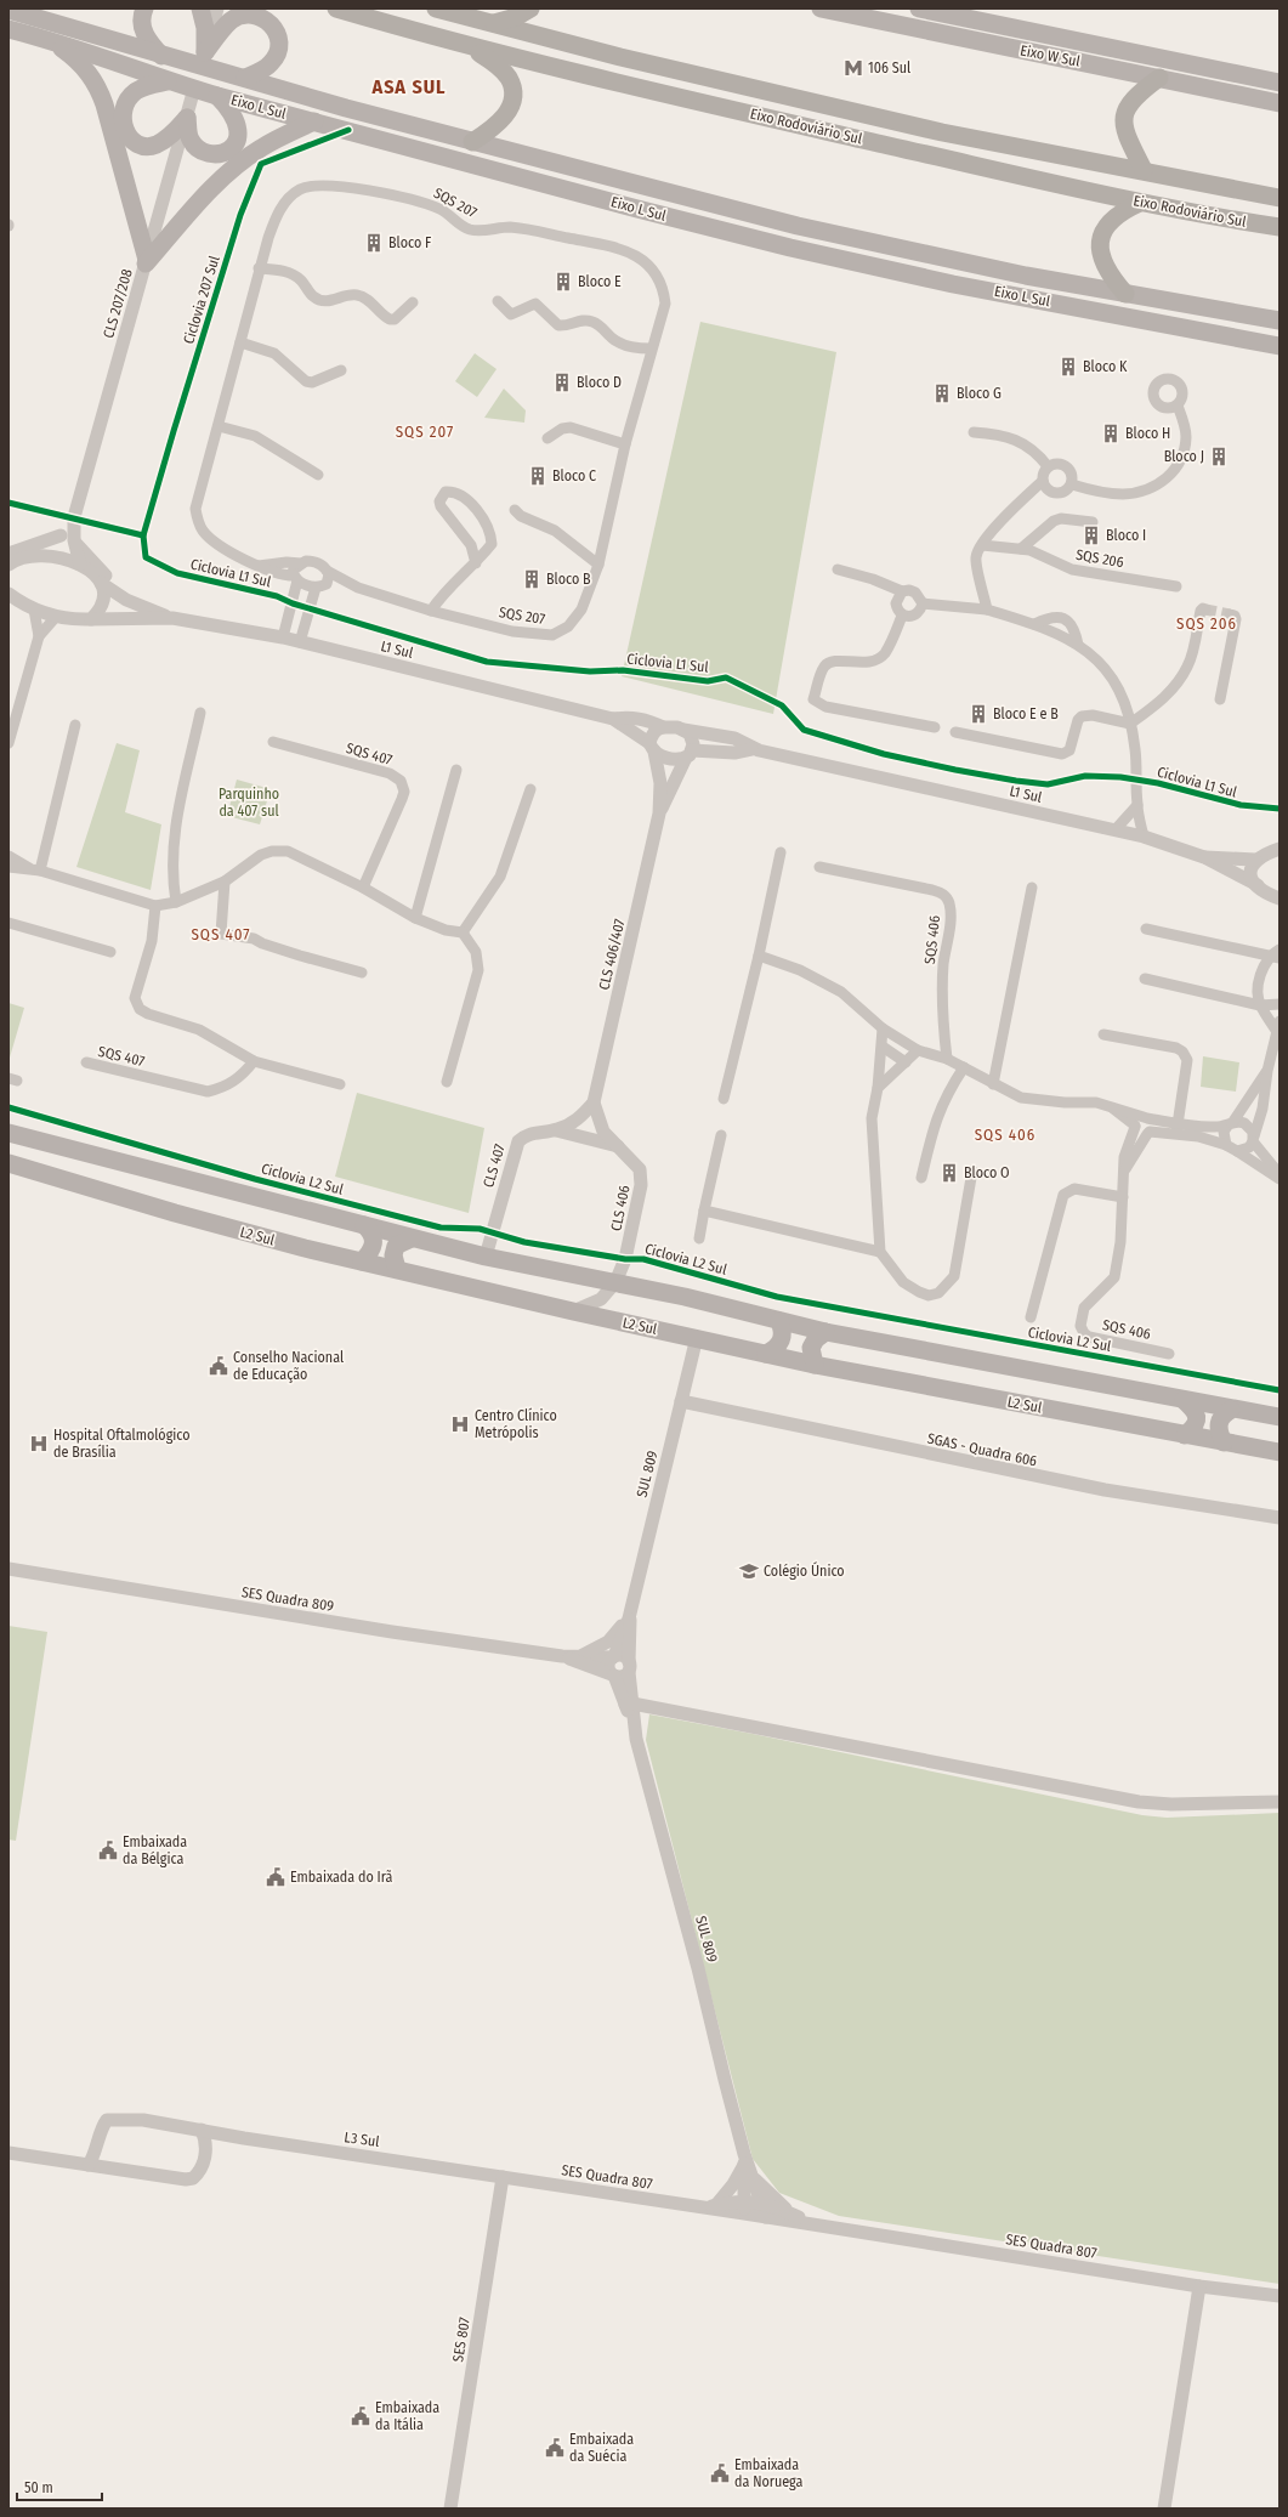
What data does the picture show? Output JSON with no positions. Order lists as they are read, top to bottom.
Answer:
{
  "streets": {
    "highway": ["Eixo Rodoviário Sul"],
    "main road": ["Eixo W Sul", "Eixo L Sul", "L2 Sul"],
    "street": [
      "SQS 207",
      "CLS 207/208",
      "SQS 206",
      "L1 Sul",
      "SQS 407",
      "SQS 406",
      "CLS 406/407",
      "CLS 407",
      "CLS 406",
      "SGAS - Quadra 606",
      "SUL 809",
      "SES Quadra 809",
      "L3 Sul",
      "SES Quadra 807",
      "SES 807"
    ],
    "cycle path": ["Ciclovia 207 Sul", "Ciclovia L2 Sul"]
  },
  "crossings": [
    ["CLS 207/208", "L1 Sul"],
    ["L1 Sul", "CLS 406/407"],
    ["CLS 406/407", "CLS 407"],
    ["CLS 406/407", "CLS 406"],
    ["CLS 407", "CLS 406"],
    ["CLS 406", "L2 Sul"],
    ["L2 Sul", "SUL 809"],
    ["SGAS - Quadra 606", "SUL 809"],
    ["SUL 809", "SES Quadra 809"],
    ["SUL 809", "SES Quadra 807"],
    ["L3 Sul", "SES Quadra 807"],
    ["L3 Sul", "SES 807"],
    ["SES Quadra 807", "SES 807"]
  ],
  "districts": [
    "ASA SUL",
    "SQS 207",
    "SQS 206",
    "SQS 407",
    "SQS 406"
  ],
  "parks": ["Parquinho da 407 sul"],
  "places": {
    "metro station": ["106 Sul"],
    "building": [
      "Bloco F",
      "Bloco E",
      "Bloco K",
      "Bloco D",
      "Bloco G",
      "Bloco H",
      "Bloco J",
      "Bloco C",
      "Bloco I",
      "Bloco B",
      "Bloco E e B",
      "Bloco O"
    ],
    "public building": [
      "Conselho Nacional de Educação",
      "Embaixada da Bélgica",
      "Embaixada do Irã",
      "Embaixada da Itália",
      "Embaixada da Suécia",
      "Embaixada da Noruega"
    ],
    "hospital": ["Centro Clínico Metrópolis", "Hospital Oftalmológico de Brasília"],
    "school or university": ["Colégio Único"]
  },
  "scale_bar": "50 m"
}
